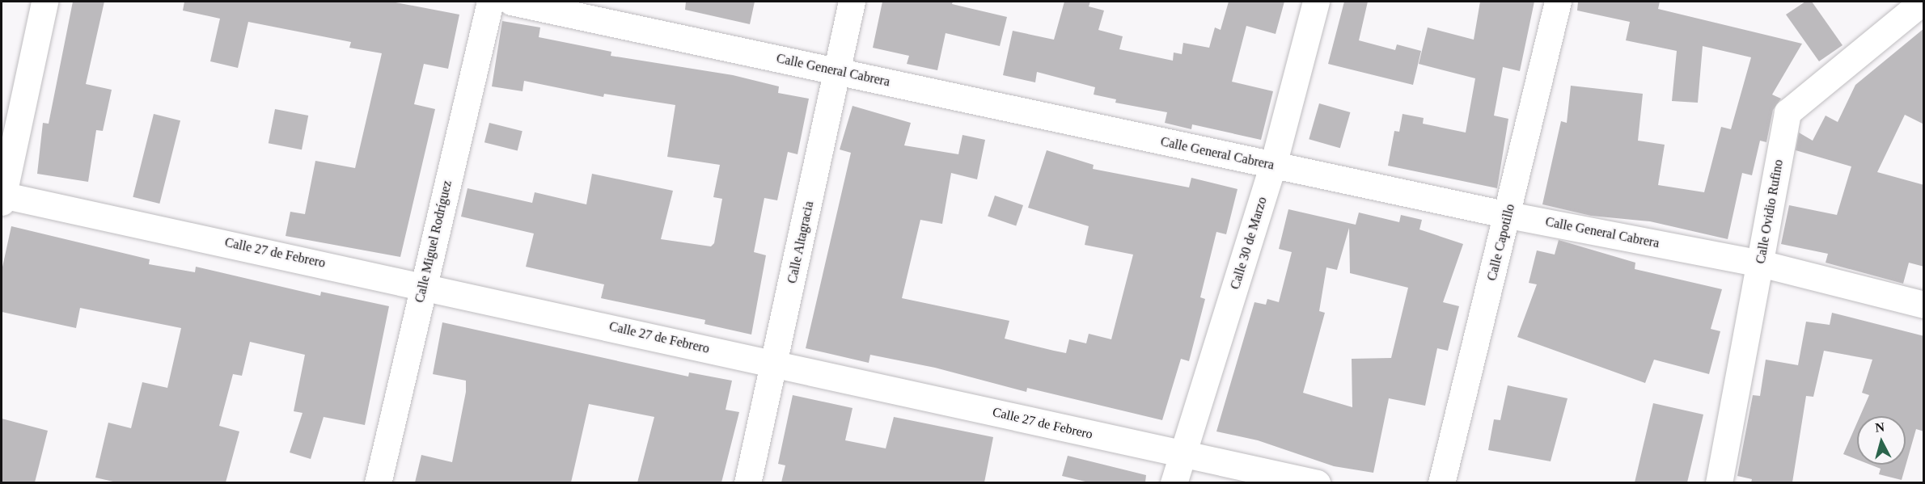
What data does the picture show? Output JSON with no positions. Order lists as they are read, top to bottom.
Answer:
{
  "streets": {
    "street": [
      "Calle General Cabrera",
      "Calle Ovidio Rufino",
      "Calle Miguel Rodríguez",
      "Calle Altagracia",
      "Calle Capotillo",
      "Calle 30 de Marzo",
      "Calle 27 de Febrero"
    ]
  },
  "crossings": [
    ["Calle General Cabrera", "Calle Ovidio Rufino"],
    ["Calle General Cabrera", "Calle Altagracia"],
    ["Calle General Cabrera", "Calle Capotillo"],
    ["Calle General Cabrera", "Calle 30 de Marzo"],
    ["Calle Miguel Rodríguez", "Calle 27 de Febrero"],
    ["Calle Altagracia", "Calle 27 de Febrero"],
    ["Calle 30 de Marzo", "Calle 27 de Febrero"]
  ],
  "north": "top"
}
